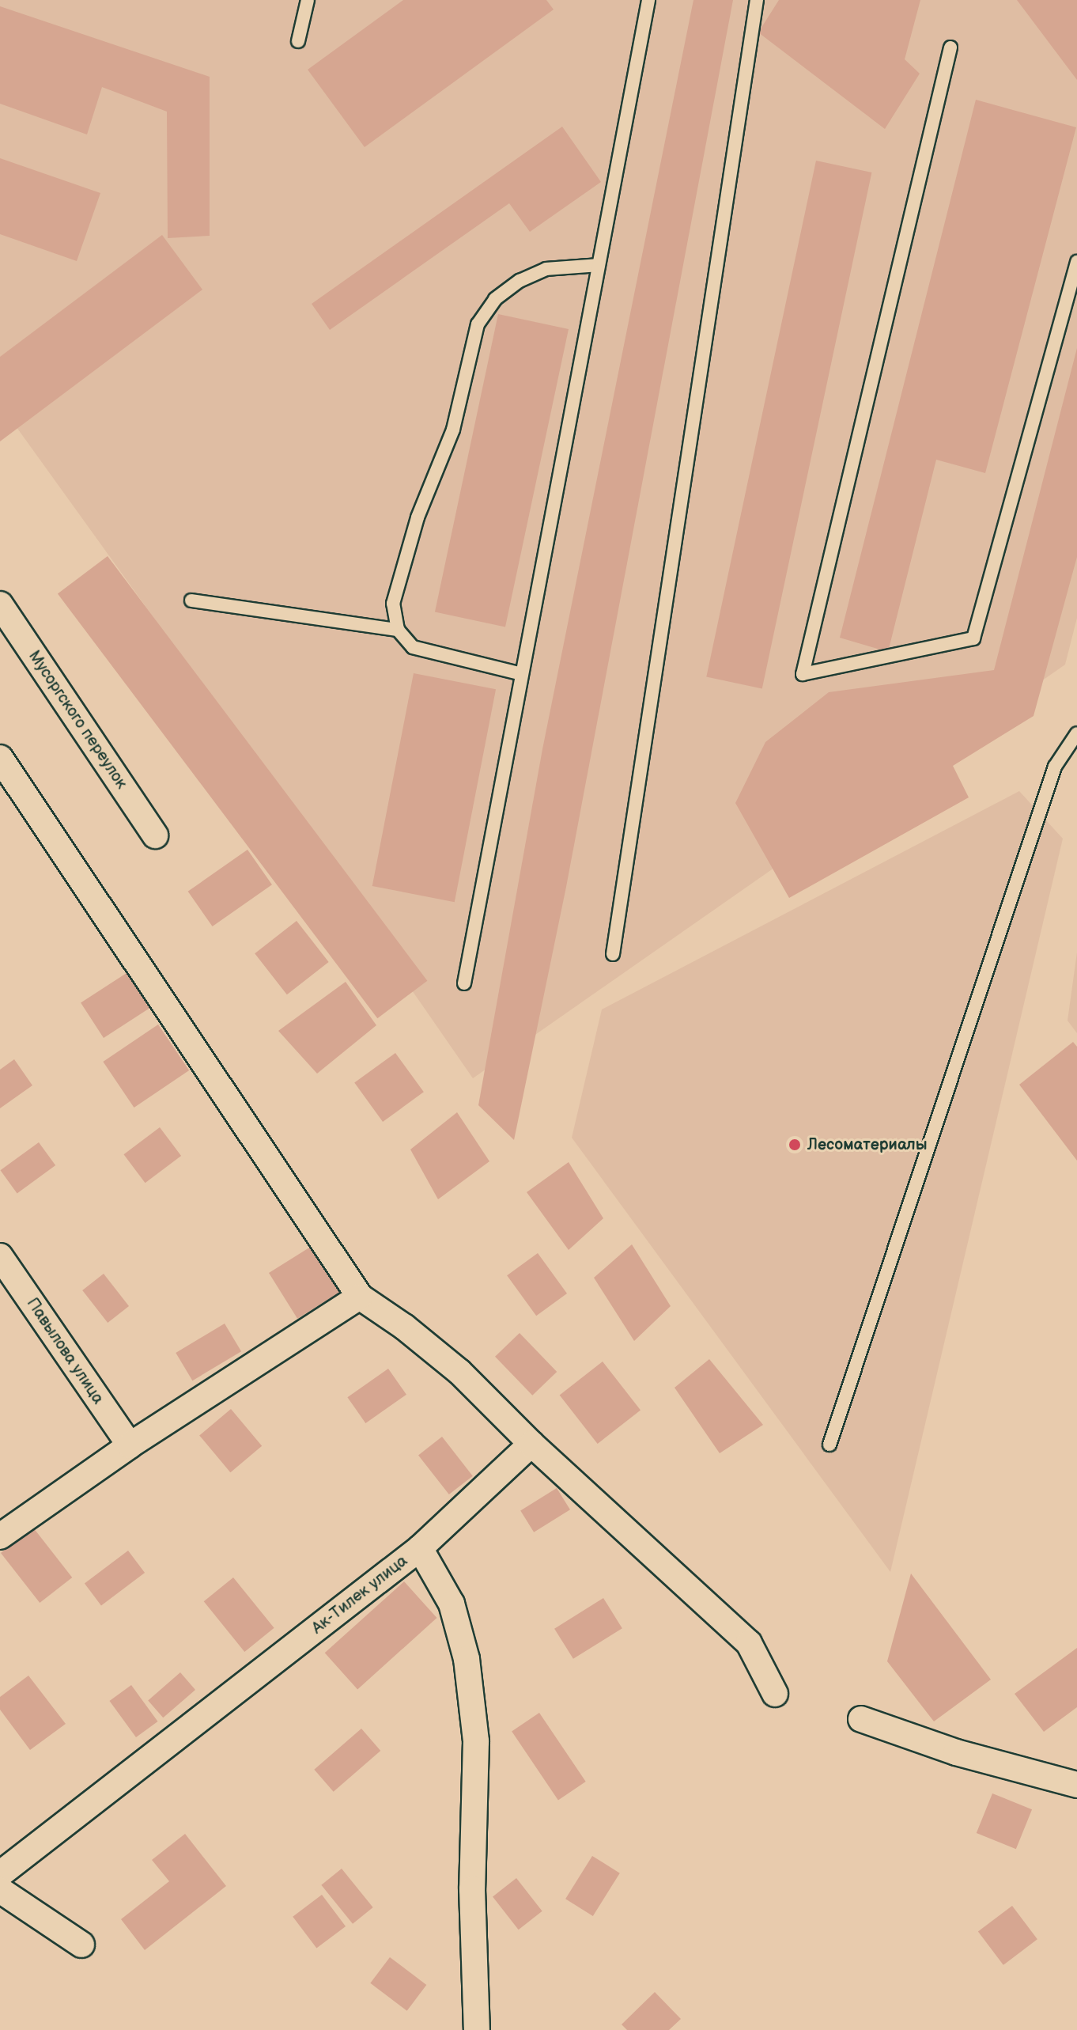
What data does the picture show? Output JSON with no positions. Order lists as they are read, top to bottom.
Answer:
{
  "streets": {
    "street": ["Мусоргского переулок", "Павылова улица", "Ак-Тилек улица"]
  },
  "places": ["Лесоматериалы"]
}
